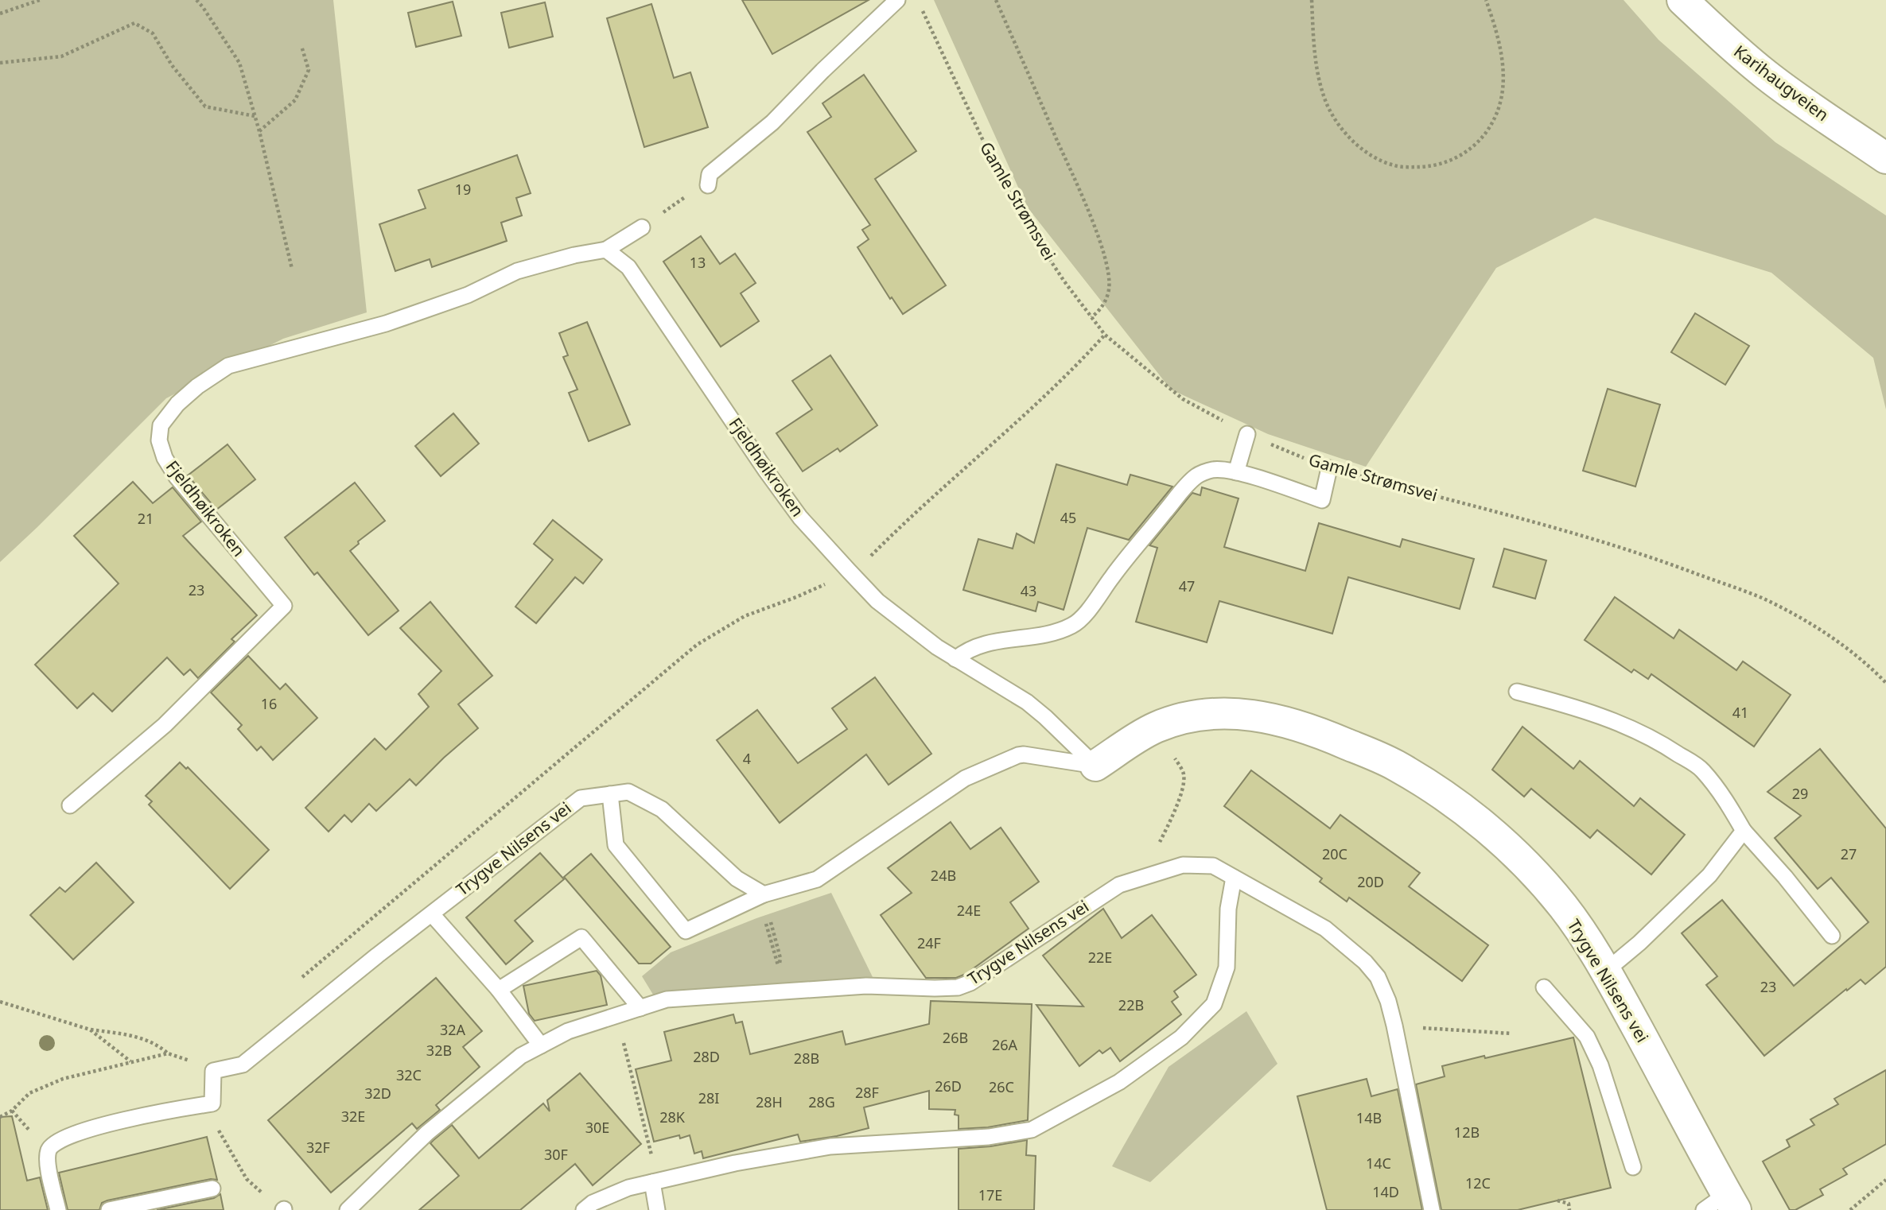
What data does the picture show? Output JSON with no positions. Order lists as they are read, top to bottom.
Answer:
{
  "streets": {
    "street": ["Karihaugveien", "Trygve Nilsens vei"],
    "lane": ["Fjeldhøikroken"],
    "path": ["Gamle Strømsvei"]
  },
  "house_numbers": [
    "19",
    "13",
    "45",
    "21",
    "47",
    "23",
    "43",
    "16",
    "41",
    "4",
    "29",
    "20C",
    "27",
    "24B",
    "20D",
    "24E",
    "24F",
    "22E",
    "23",
    "22B",
    "32A",
    "26B",
    "26A",
    "32B",
    "28D",
    "28B",
    "32C",
    "26D",
    "26C",
    "28F",
    "32D",
    "28I",
    "28H",
    "28G",
    "32E",
    "28K",
    "14B",
    "30E",
    "12B",
    "32F",
    "30F",
    "14C",
    "12C",
    "14D",
    "17E"
  ]
}
